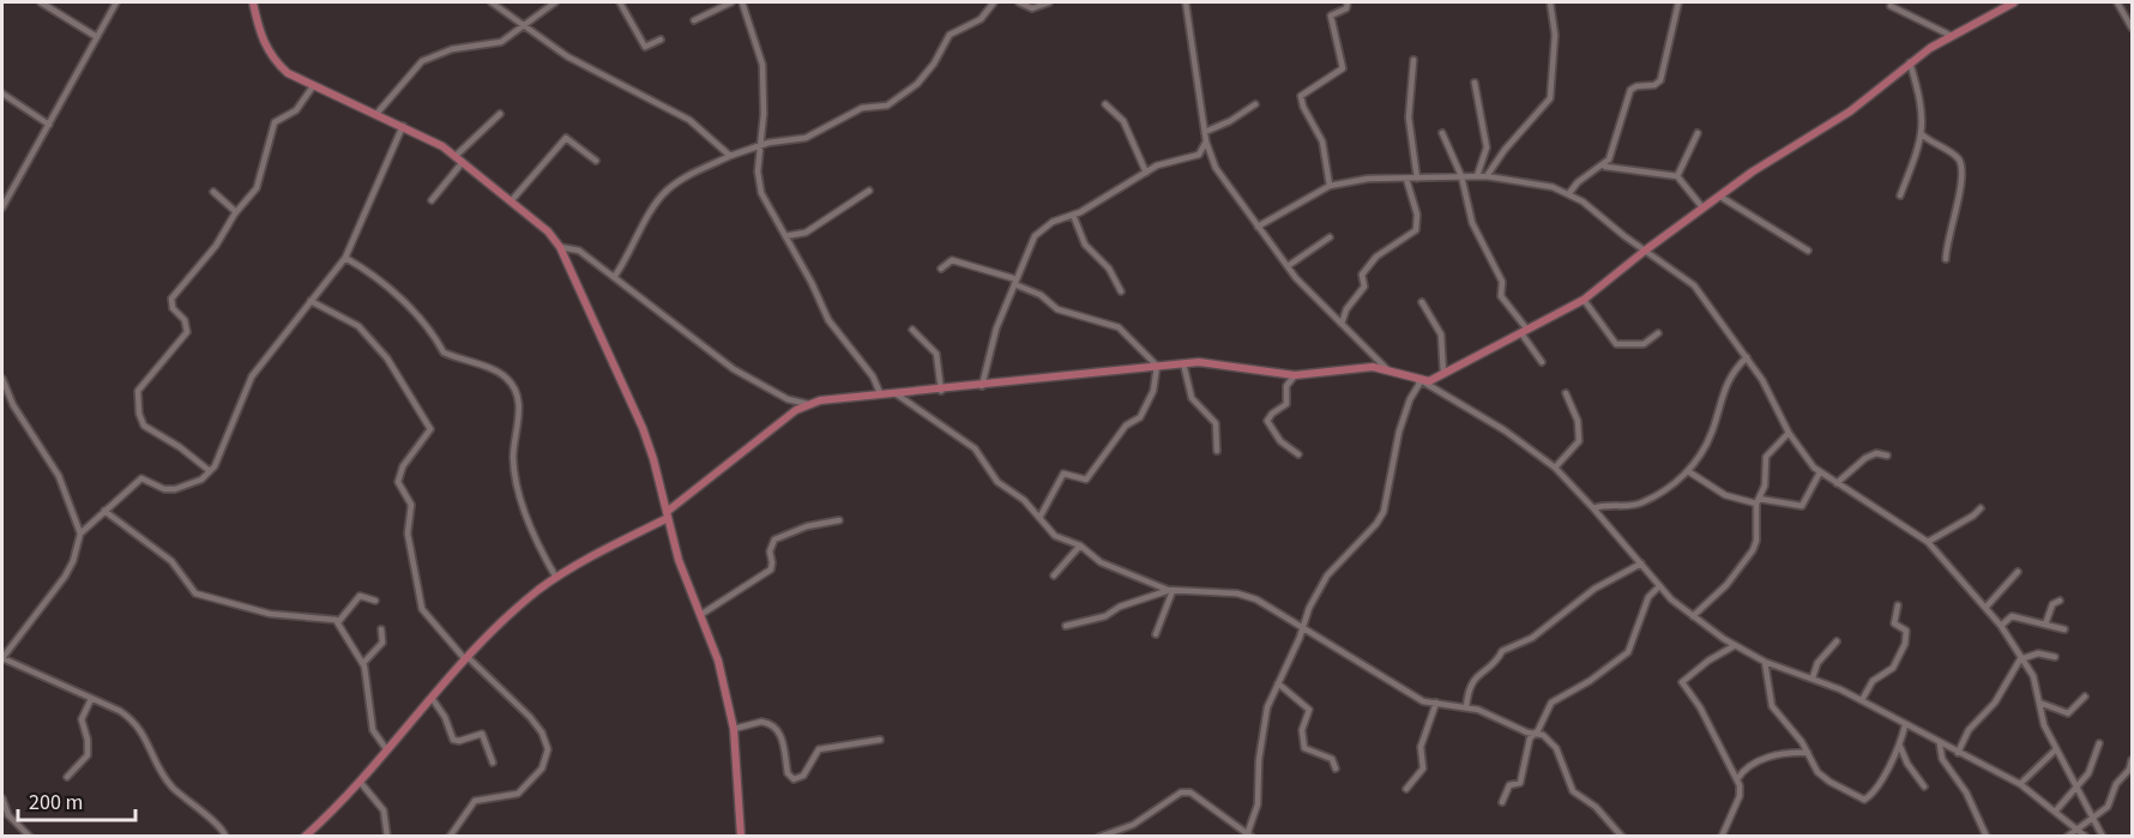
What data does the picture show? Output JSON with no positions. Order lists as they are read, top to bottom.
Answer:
{
  "scale_bar": "200 m"
}
